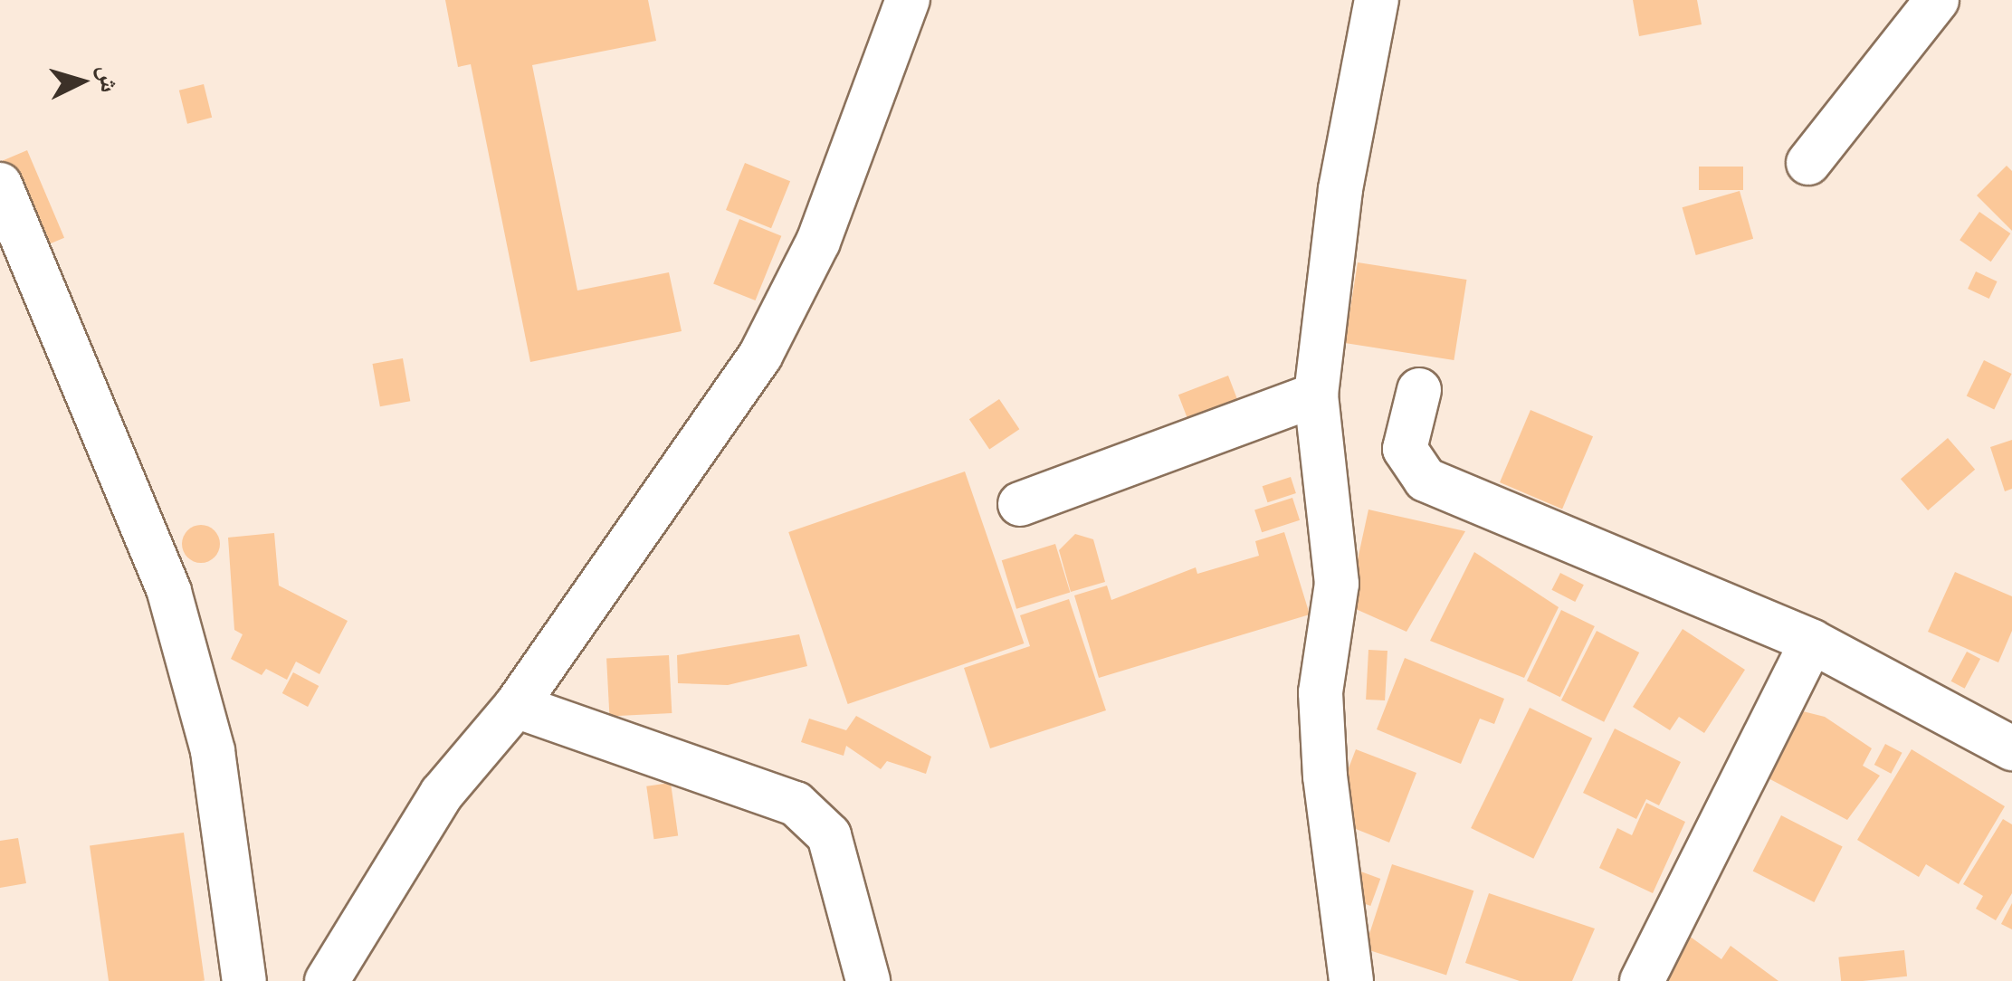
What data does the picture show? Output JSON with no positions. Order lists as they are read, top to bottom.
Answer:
{
  "north": "right"
}
